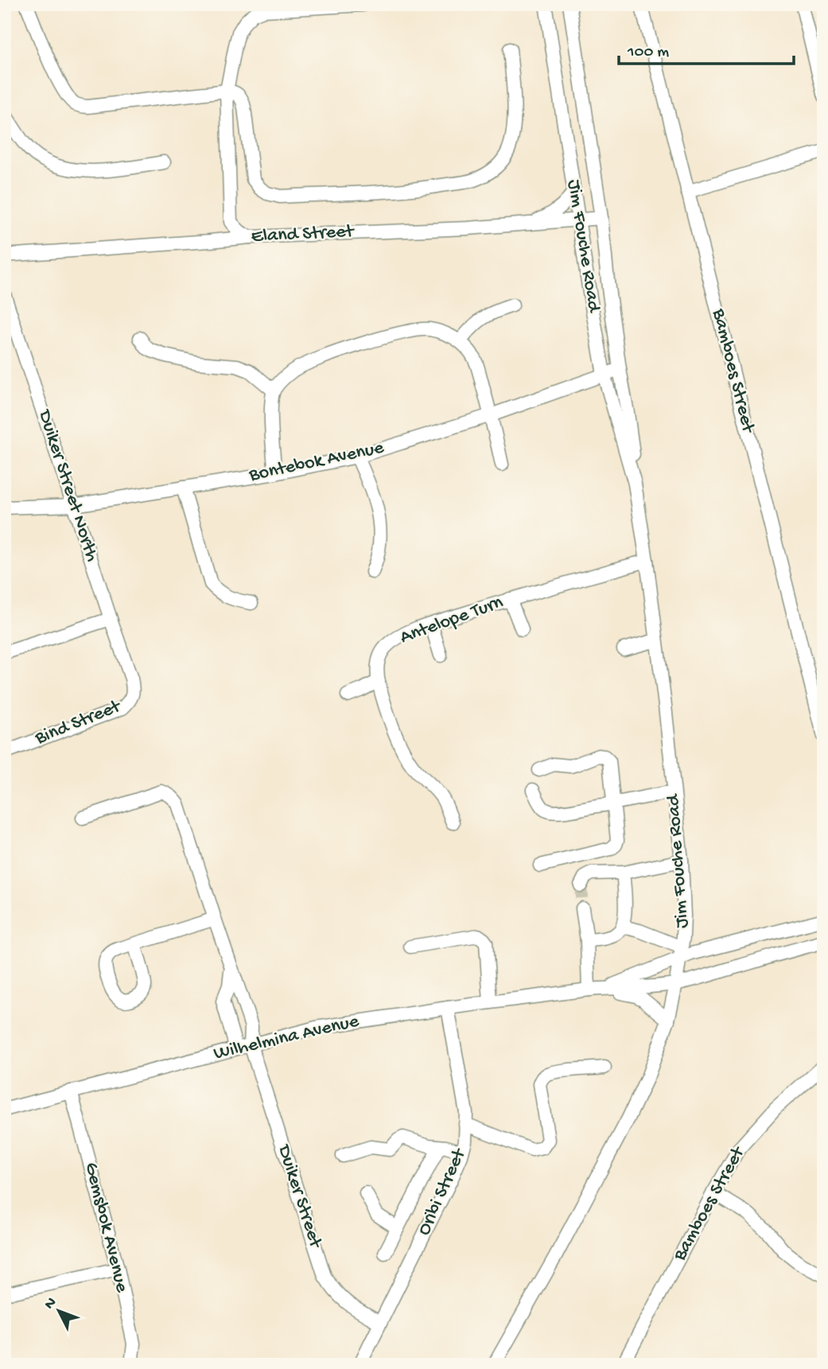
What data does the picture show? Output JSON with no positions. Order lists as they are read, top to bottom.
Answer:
{
  "streets": {
    "street": [
      "Eland Street",
      "Jim Fouche Road",
      "Bamboes Street",
      "Bontebok Avenue",
      "Duiker Street North",
      "Antelope Turn",
      "Bind Street",
      "Wilhelmina Avenue",
      "Oribi Street",
      "Duiker Street",
      "Gemsbok Avenue"
    ]
  },
  "crossings": [
    ["Eland Street", "Jim Fouche Road"],
    ["Jim Fouche Road", "Bontebok Avenue"],
    ["Jim Fouche Road", "Antelope Turn"],
    ["Jim Fouche Road", "Wilhelmina Avenue"],
    ["Bontebok Avenue", "Duiker Street North"],
    ["Duiker Street North", "Bind Street"],
    ["Wilhelmina Avenue", "Oribi Street"],
    ["Wilhelmina Avenue", "Duiker Street"],
    ["Wilhelmina Avenue", "Gemsbok Avenue"],
    ["Oribi Street", "Duiker Street"]
  ],
  "scale_bar": "100 m",
  "north": "top left"
}
